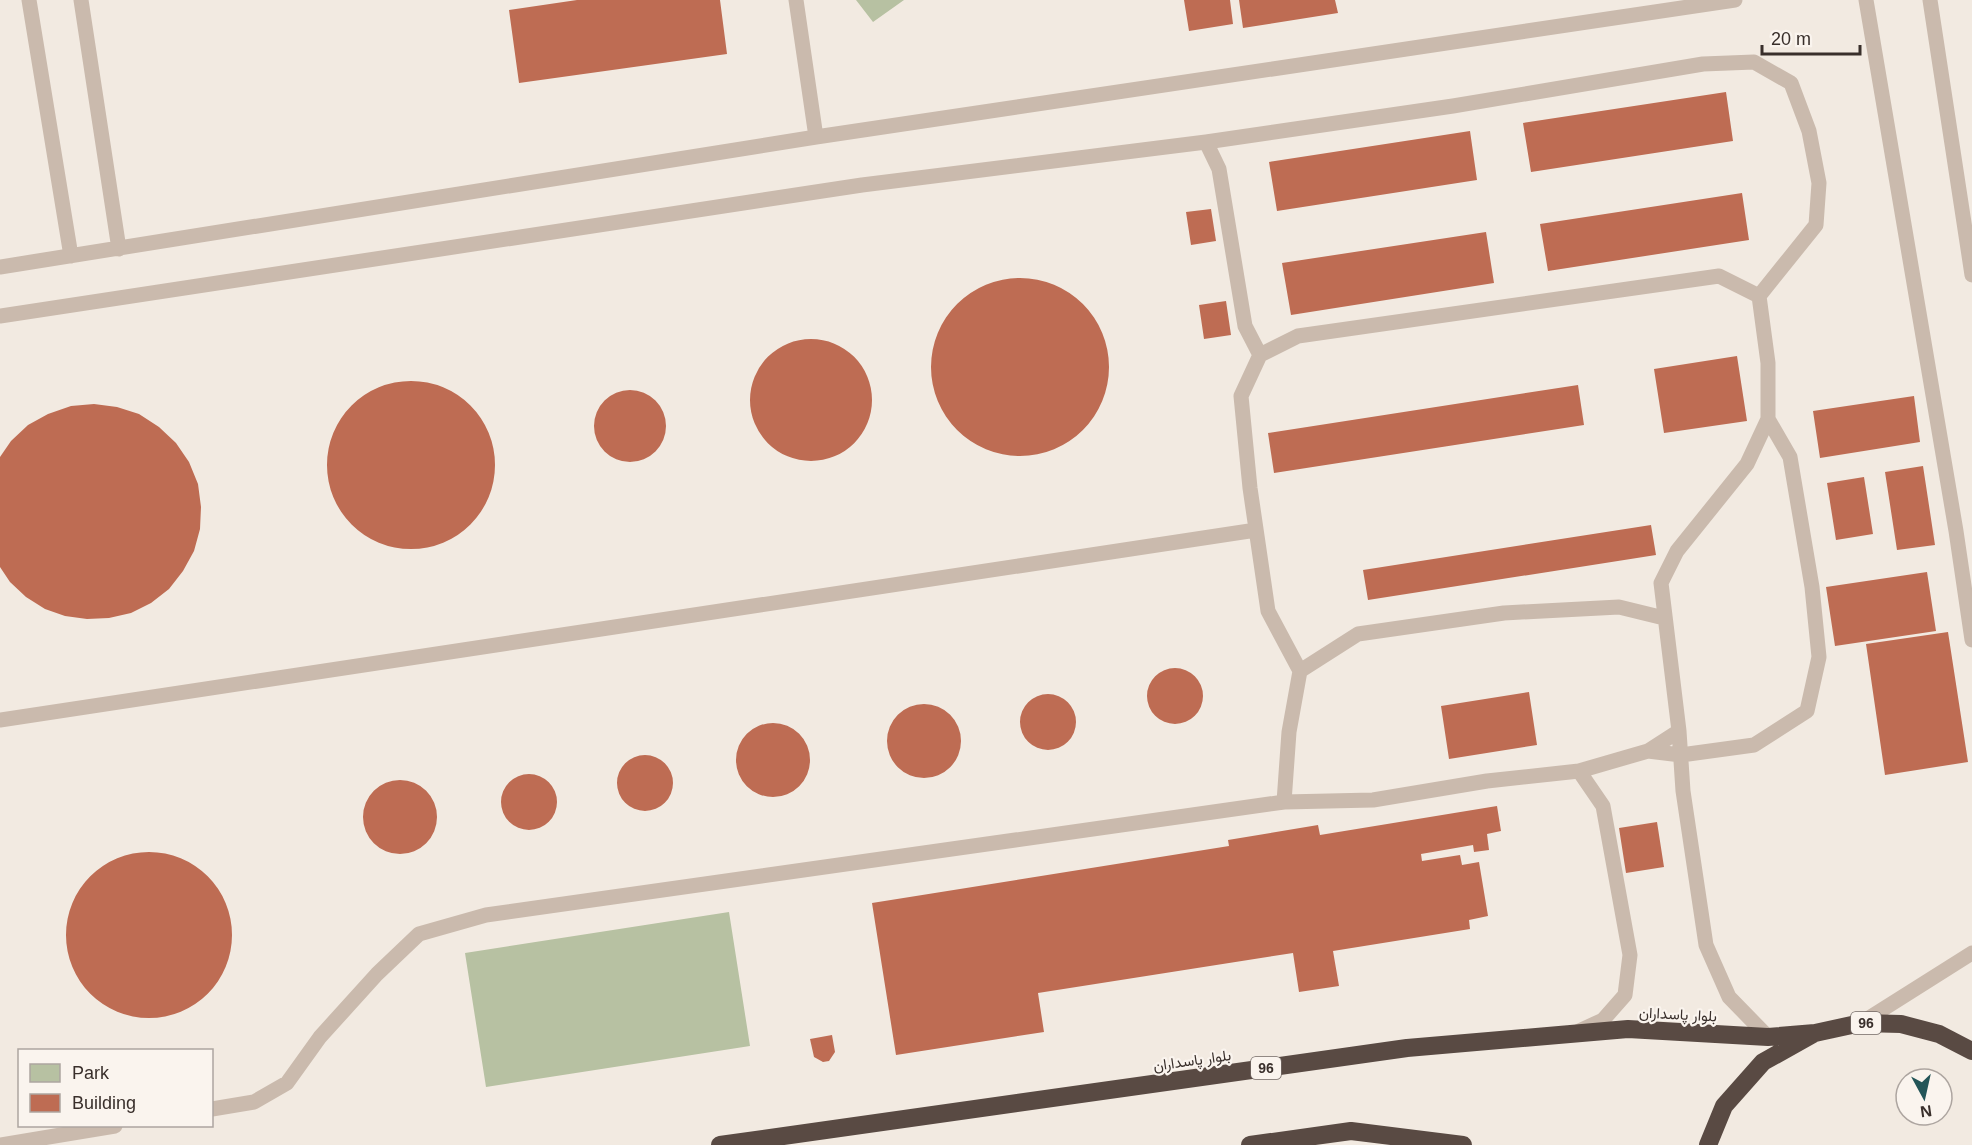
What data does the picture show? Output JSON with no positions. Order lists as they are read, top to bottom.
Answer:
{
  "streets": {
    "highway": ["بلوار پاسداران", "96"]
  },
  "crossings": [
    ["بلوار پاسداران", "96"]
  ],
  "legend": ["Park", "Building"],
  "scale_bar": "20 m",
  "north": "bottom"
}
